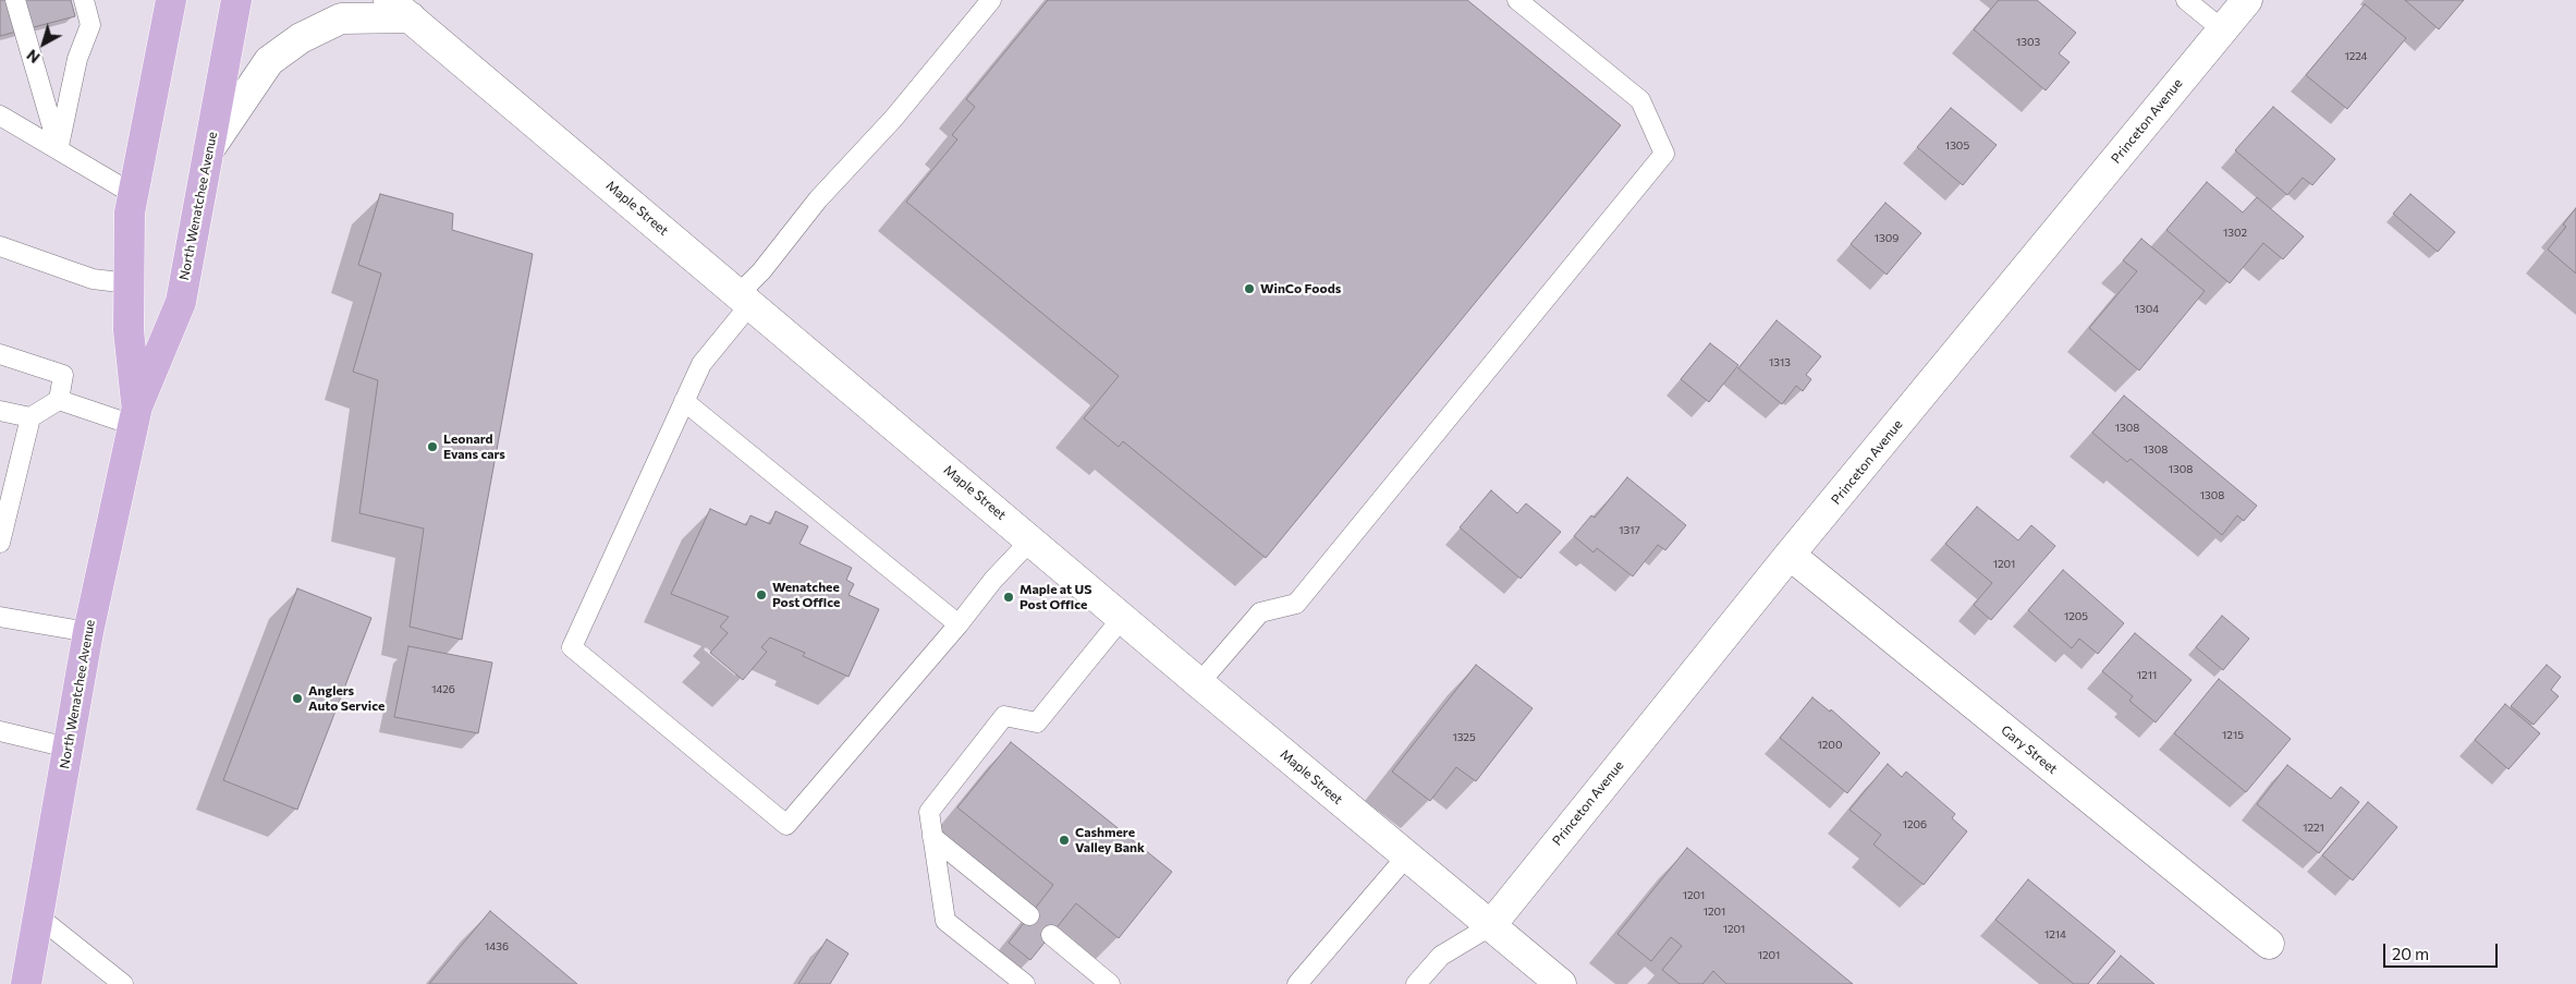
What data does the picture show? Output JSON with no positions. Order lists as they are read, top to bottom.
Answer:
{
  "streets": {
    "main road": ["North Wenatchee Avenue"],
    "street": ["Princeton Avenue", "Maple Street", "Gary Street"]
  },
  "crossings": [
    ["Princeton Avenue", "Maple Street"],
    ["Princeton Avenue", "Gary Street"]
  ],
  "places": [
    "WinCo Foods",
    "Leonard Evans cars",
    "Wenatchee Post Office",
    "Maple at US Post Office",
    "Anglers Auto Service",
    "Cashmere Valley Bank"
  ],
  "house_numbers": [
    "1303",
    "1224",
    "1305",
    "1302",
    "1309",
    "1304",
    "1313",
    "1308",
    "1308",
    "1308",
    "1308",
    "1317",
    "1201",
    "1205",
    "1211",
    "1426",
    "1215",
    "1325",
    "1200",
    "1206",
    "1221",
    "1201",
    "1201",
    "1201",
    "1214",
    "1436",
    "1201"
  ],
  "scale_bar": "20 m",
  "north": "bottom left"
}
